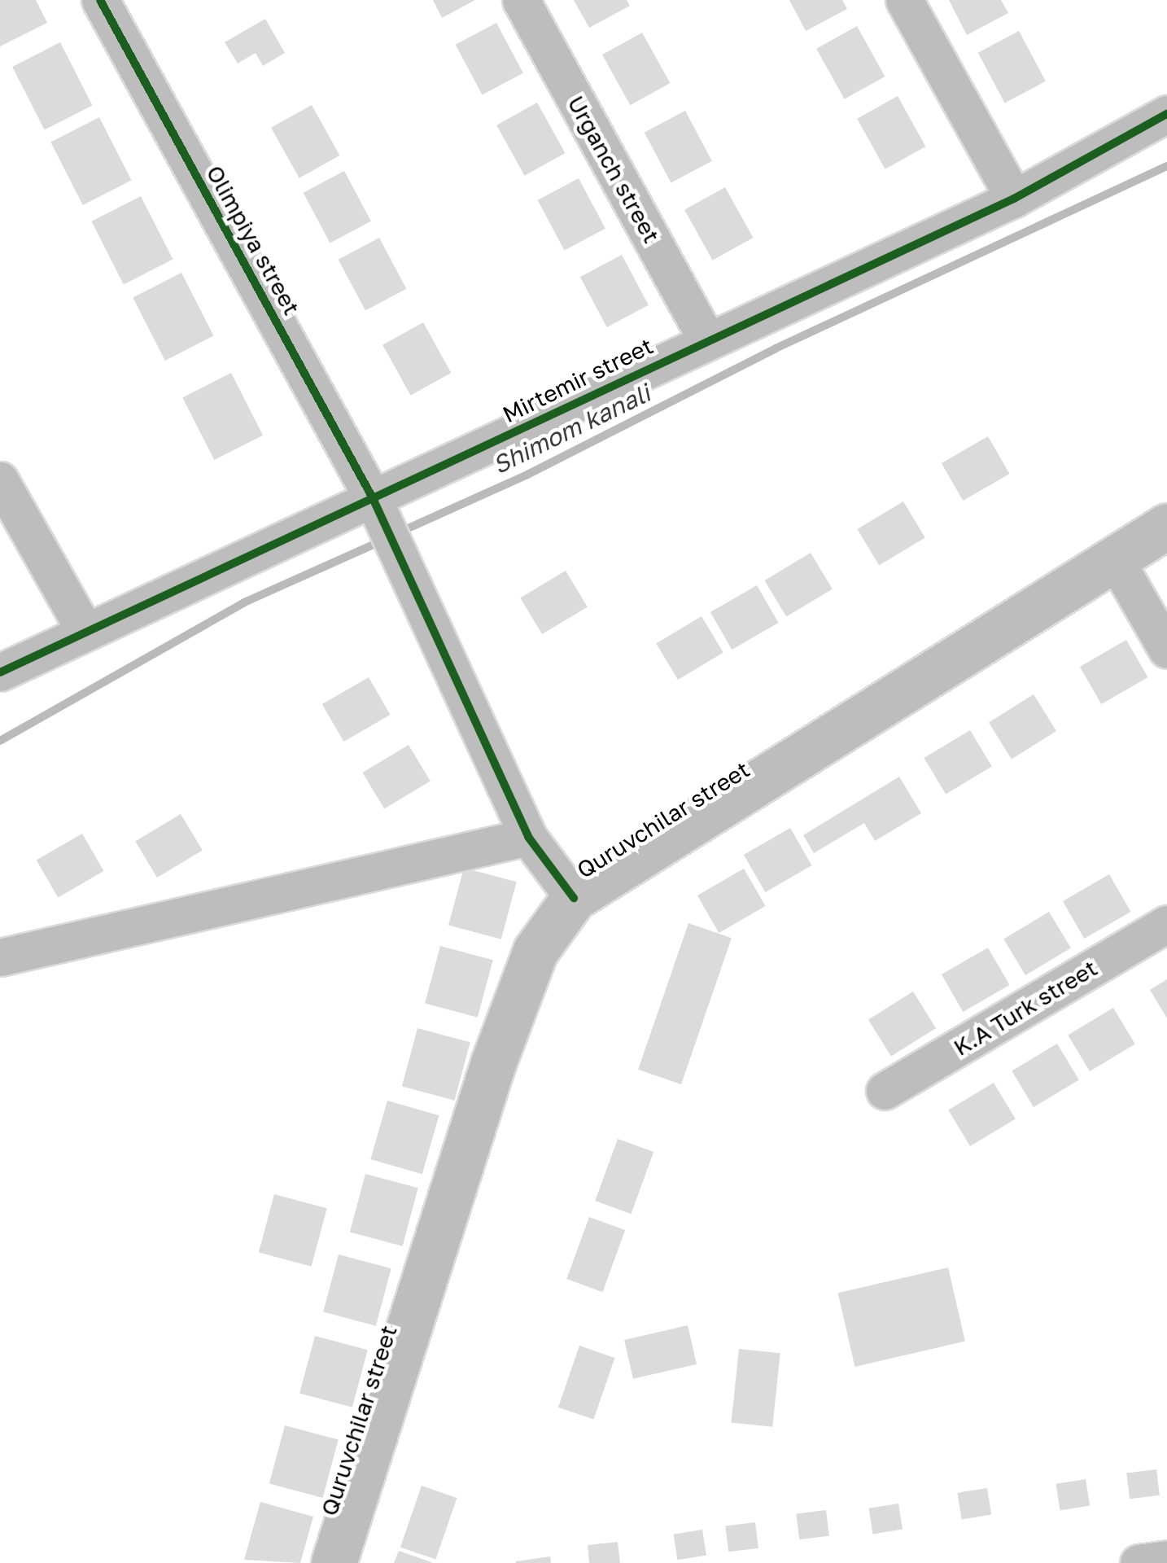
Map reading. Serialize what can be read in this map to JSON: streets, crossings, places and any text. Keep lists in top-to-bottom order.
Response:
{
  "streets": {
    "main road": ["Quruvchilar street"],
    "street": [
      "Urganch street",
      "Olimpiya street",
      "Mirtemir street",
      "K.A Turk street"
    ]
  },
  "crossings": [
    ["Urganch street", "Mirtemir street"],
    ["Olimpiya street", "Mirtemir street"],
    ["Olimpiya street", "Quruvchilar street"]
  ],
  "water": ["Shimom kanali"]
}
